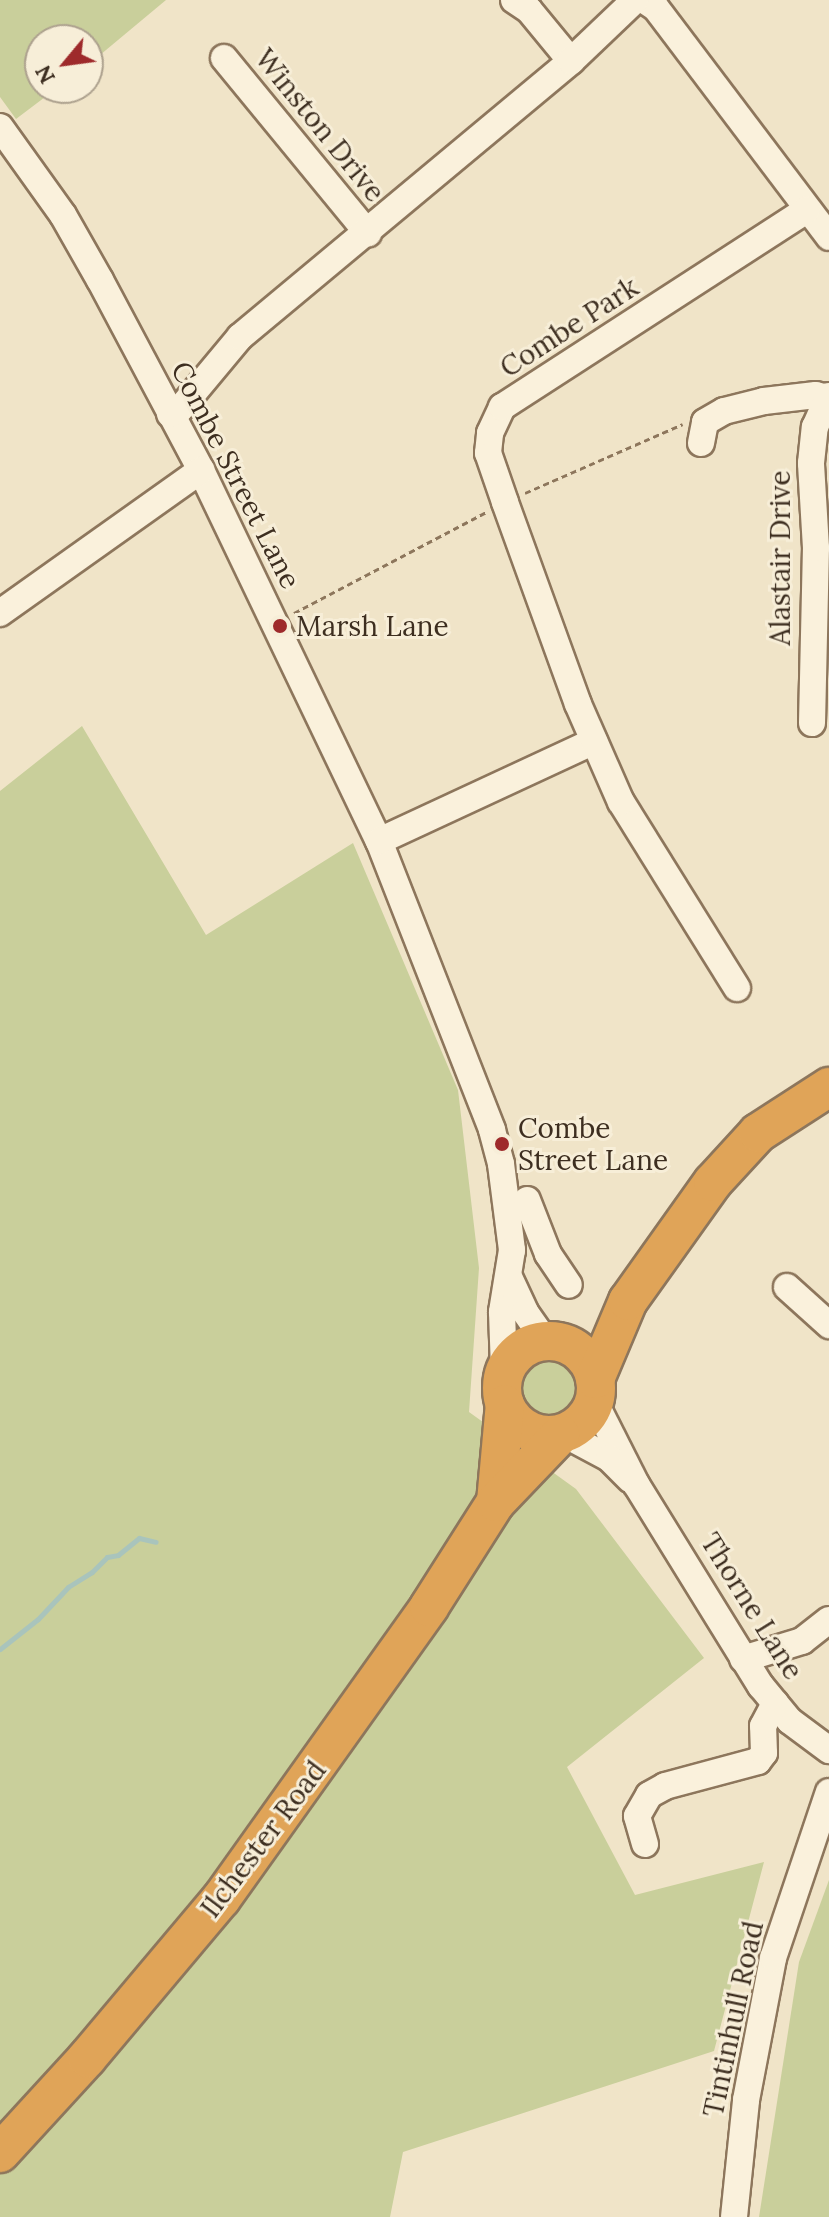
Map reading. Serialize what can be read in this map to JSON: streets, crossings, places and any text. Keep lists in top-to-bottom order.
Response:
{
  "streets": {
    "highway": ["Ilchester Road"],
    "street": [
      "Winston Drive",
      "Combe Park",
      "Combe Street Lane",
      "Alastair Drive",
      "Thorne Lane",
      "Tintinhull Road"
    ]
  },
  "crossings": [
    ["Combe Street Lane", "Thorne Lane"],
    ["Combe Street Lane", "Ilchester Road"],
    ["Thorne Lane", "Ilchester Road"]
  ],
  "places": ["Marsh Lane", "Combe Street Lane"],
  "north": "bottom left"
}
